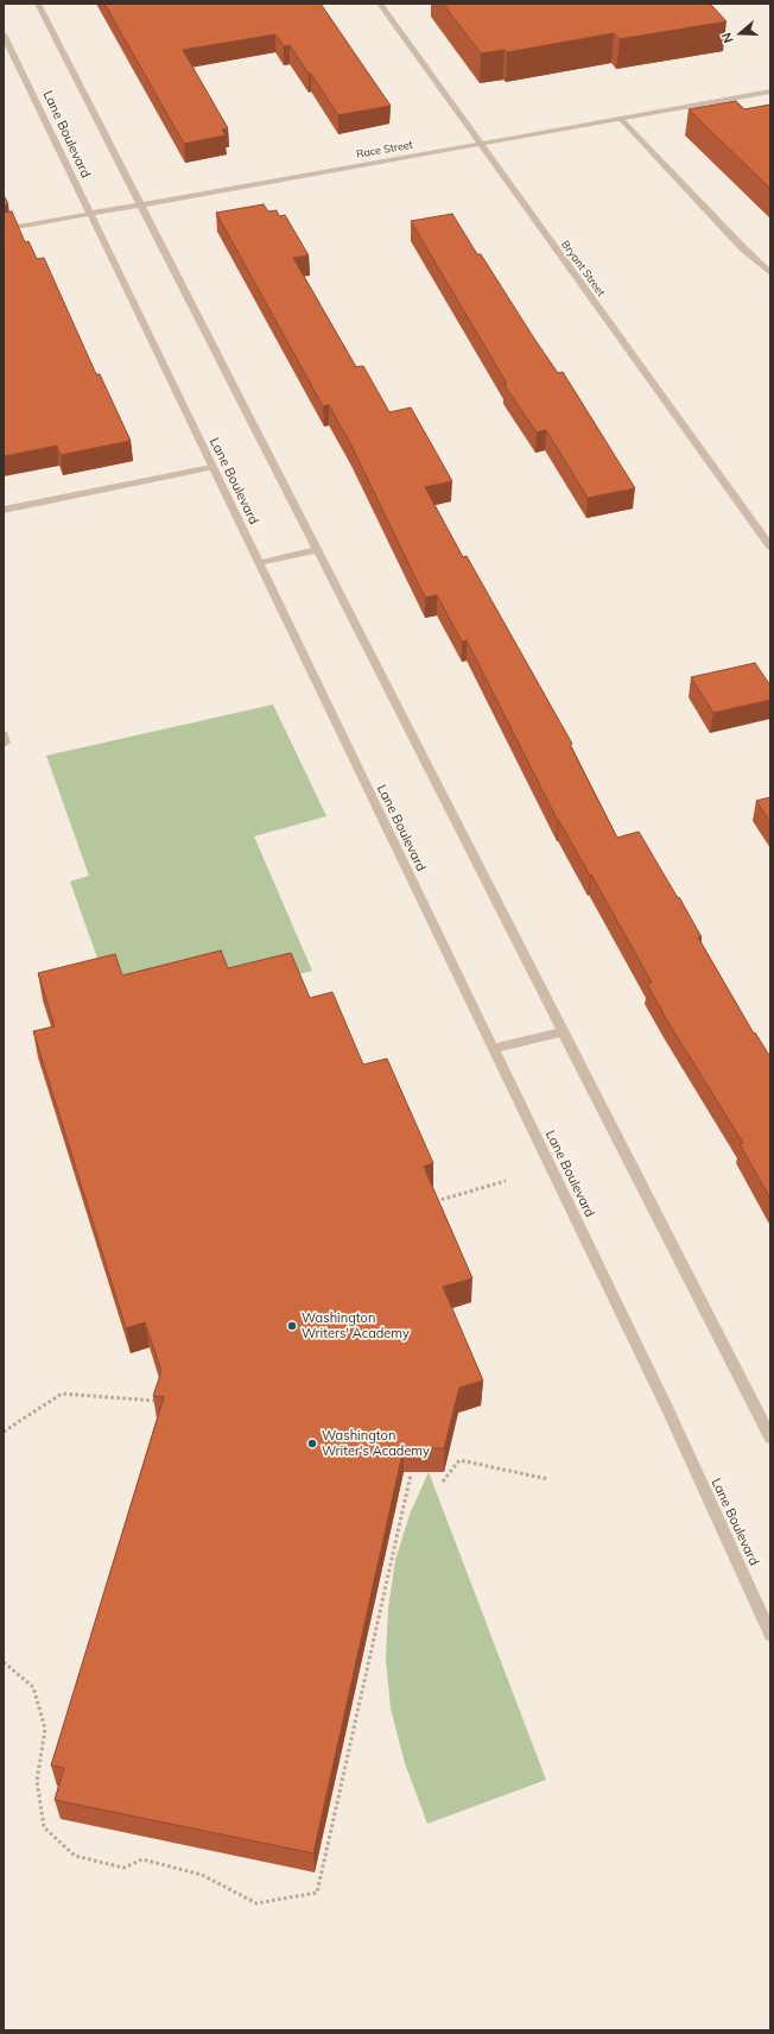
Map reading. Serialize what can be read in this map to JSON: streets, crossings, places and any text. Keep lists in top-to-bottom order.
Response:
{
  "streets": {
    "street": ["Lane Boulevard", "Race Street", "Bryant Street"]
  },
  "crossings": [
    ["Lane Boulevard", "Race Street"],
    ["Race Street", "Bryant Street"]
  ],
  "places": ["Washington Writers' Academy", "Washington Writer's Academy"],
  "north": "left"
}
